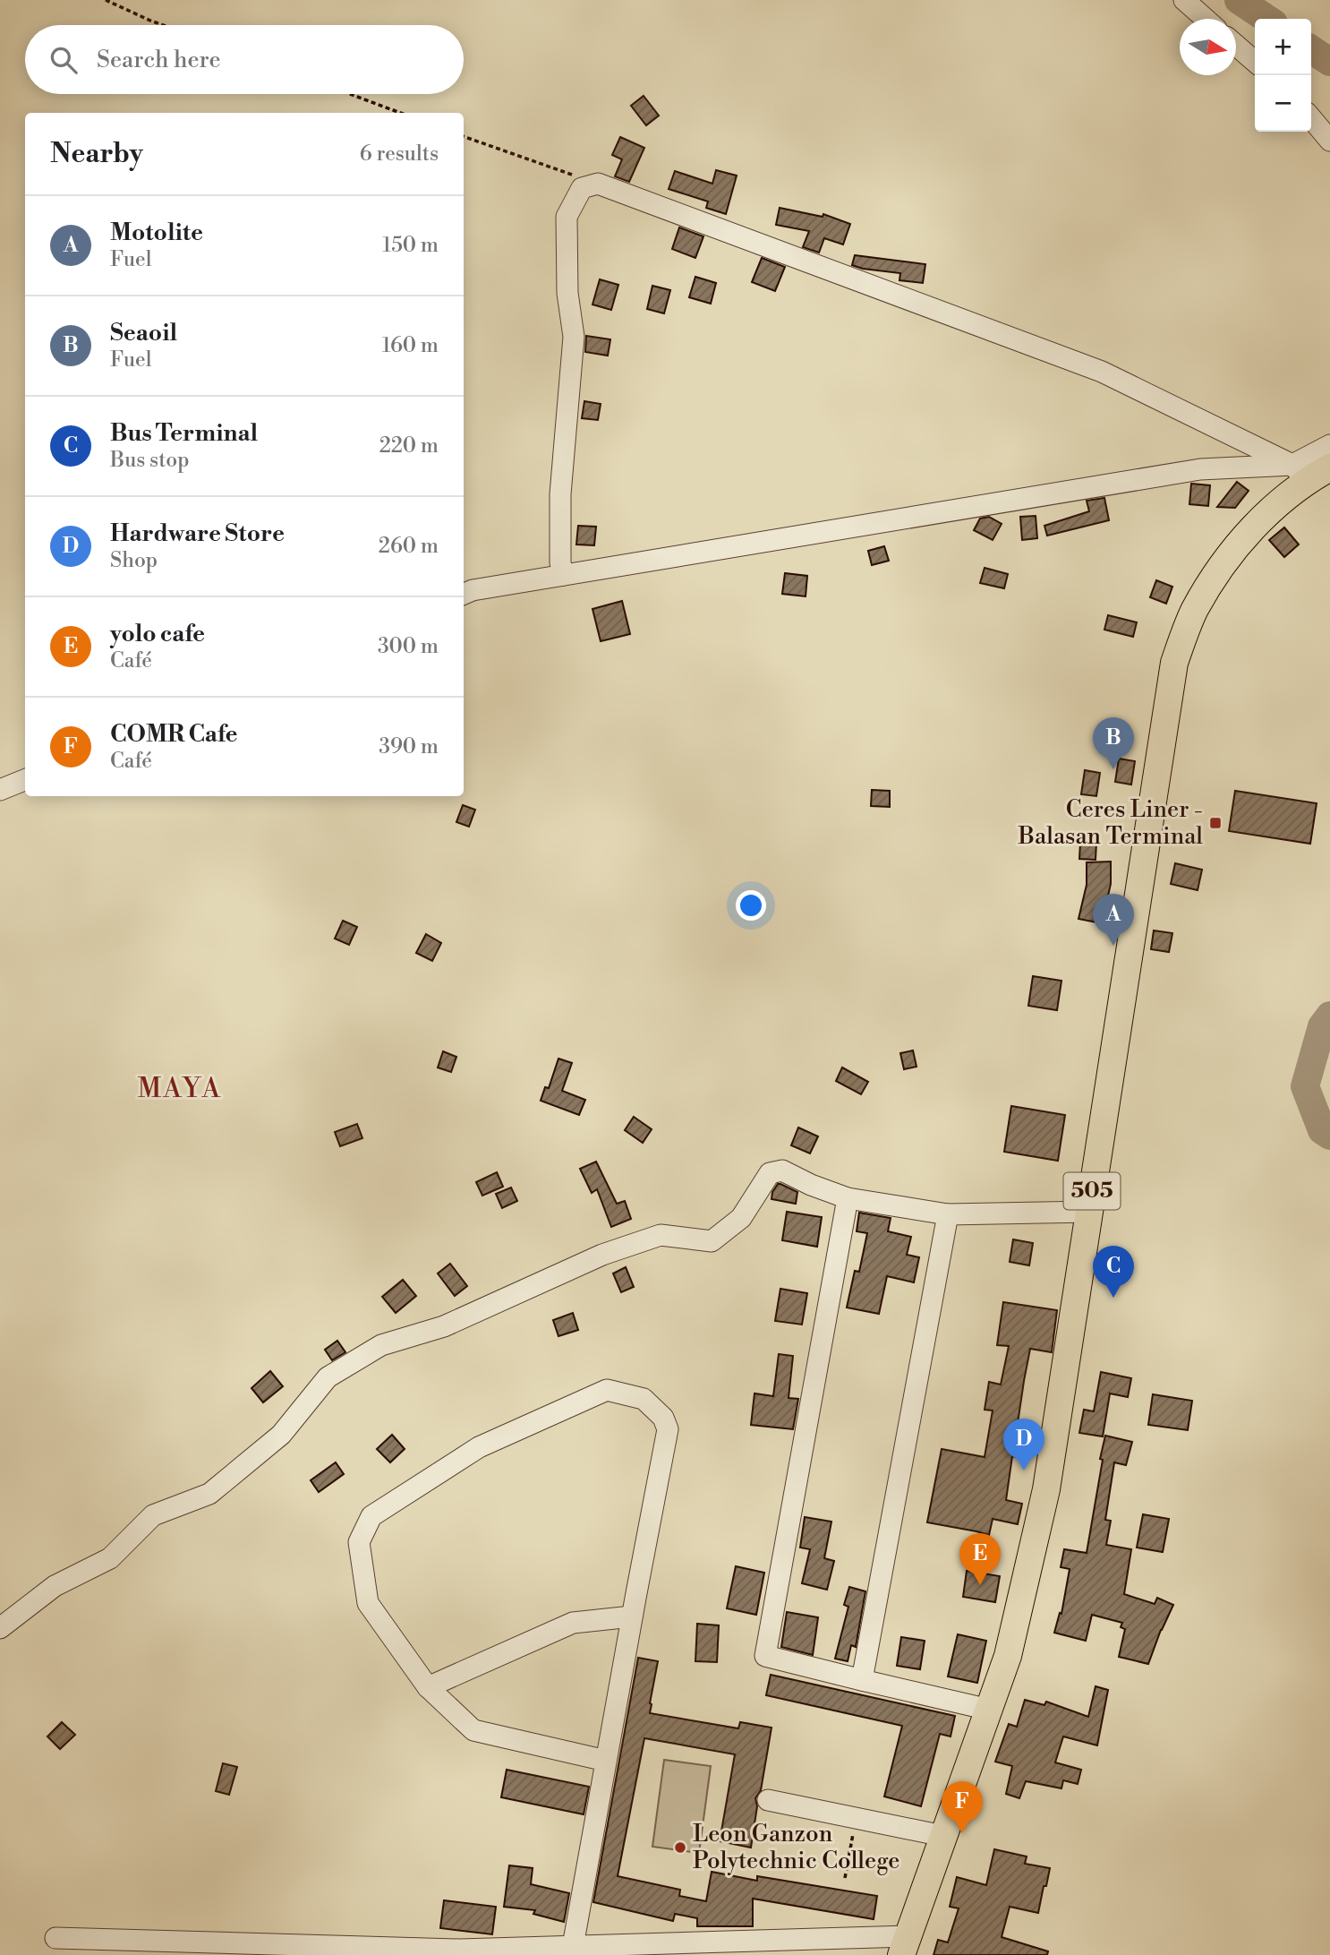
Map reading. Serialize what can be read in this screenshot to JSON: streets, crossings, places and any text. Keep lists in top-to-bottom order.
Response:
{
  "streets": {
    "main road": ["505"]
  },
  "districts": ["MAYA"],
  "places": {
    "transit": ["Ceres Liner - Balasan Terminal"],
    "other": ["Leon Ganzon Polytechnic College"]
  },
  "north": "right",
  "page": {
    "map_buttons": ["+", "−"],
    "search": "Search here",
    "heading": ["Nearby", "6 results"],
    "list": [
      {
        "mark": "A",
        "name": "Motolite",
        "note": "Fuel",
        "value": "150 m"
      },
      {
        "mark": "B",
        "name": "Seaoil",
        "note": "Fuel",
        "value": "160 m"
      },
      {
        "mark": "C",
        "name": "Bus Terminal",
        "note": "Bus stop",
        "value": "220 m"
      },
      {
        "mark": "D",
        "name": "Hardware Store",
        "note": "Shop",
        "value": "260 m"
      },
      {
        "mark": "E",
        "name": "yolo cafe",
        "note": "Café",
        "value": "300 m"
      },
      {
        "mark": "F",
        "name": "COMR Cafe",
        "note": "Café",
        "value": "390 m"
      }
    ],
    "pins": [
      "B",
      "A",
      "C",
      "D",
      "E",
      "F"
    ]
  }
}
